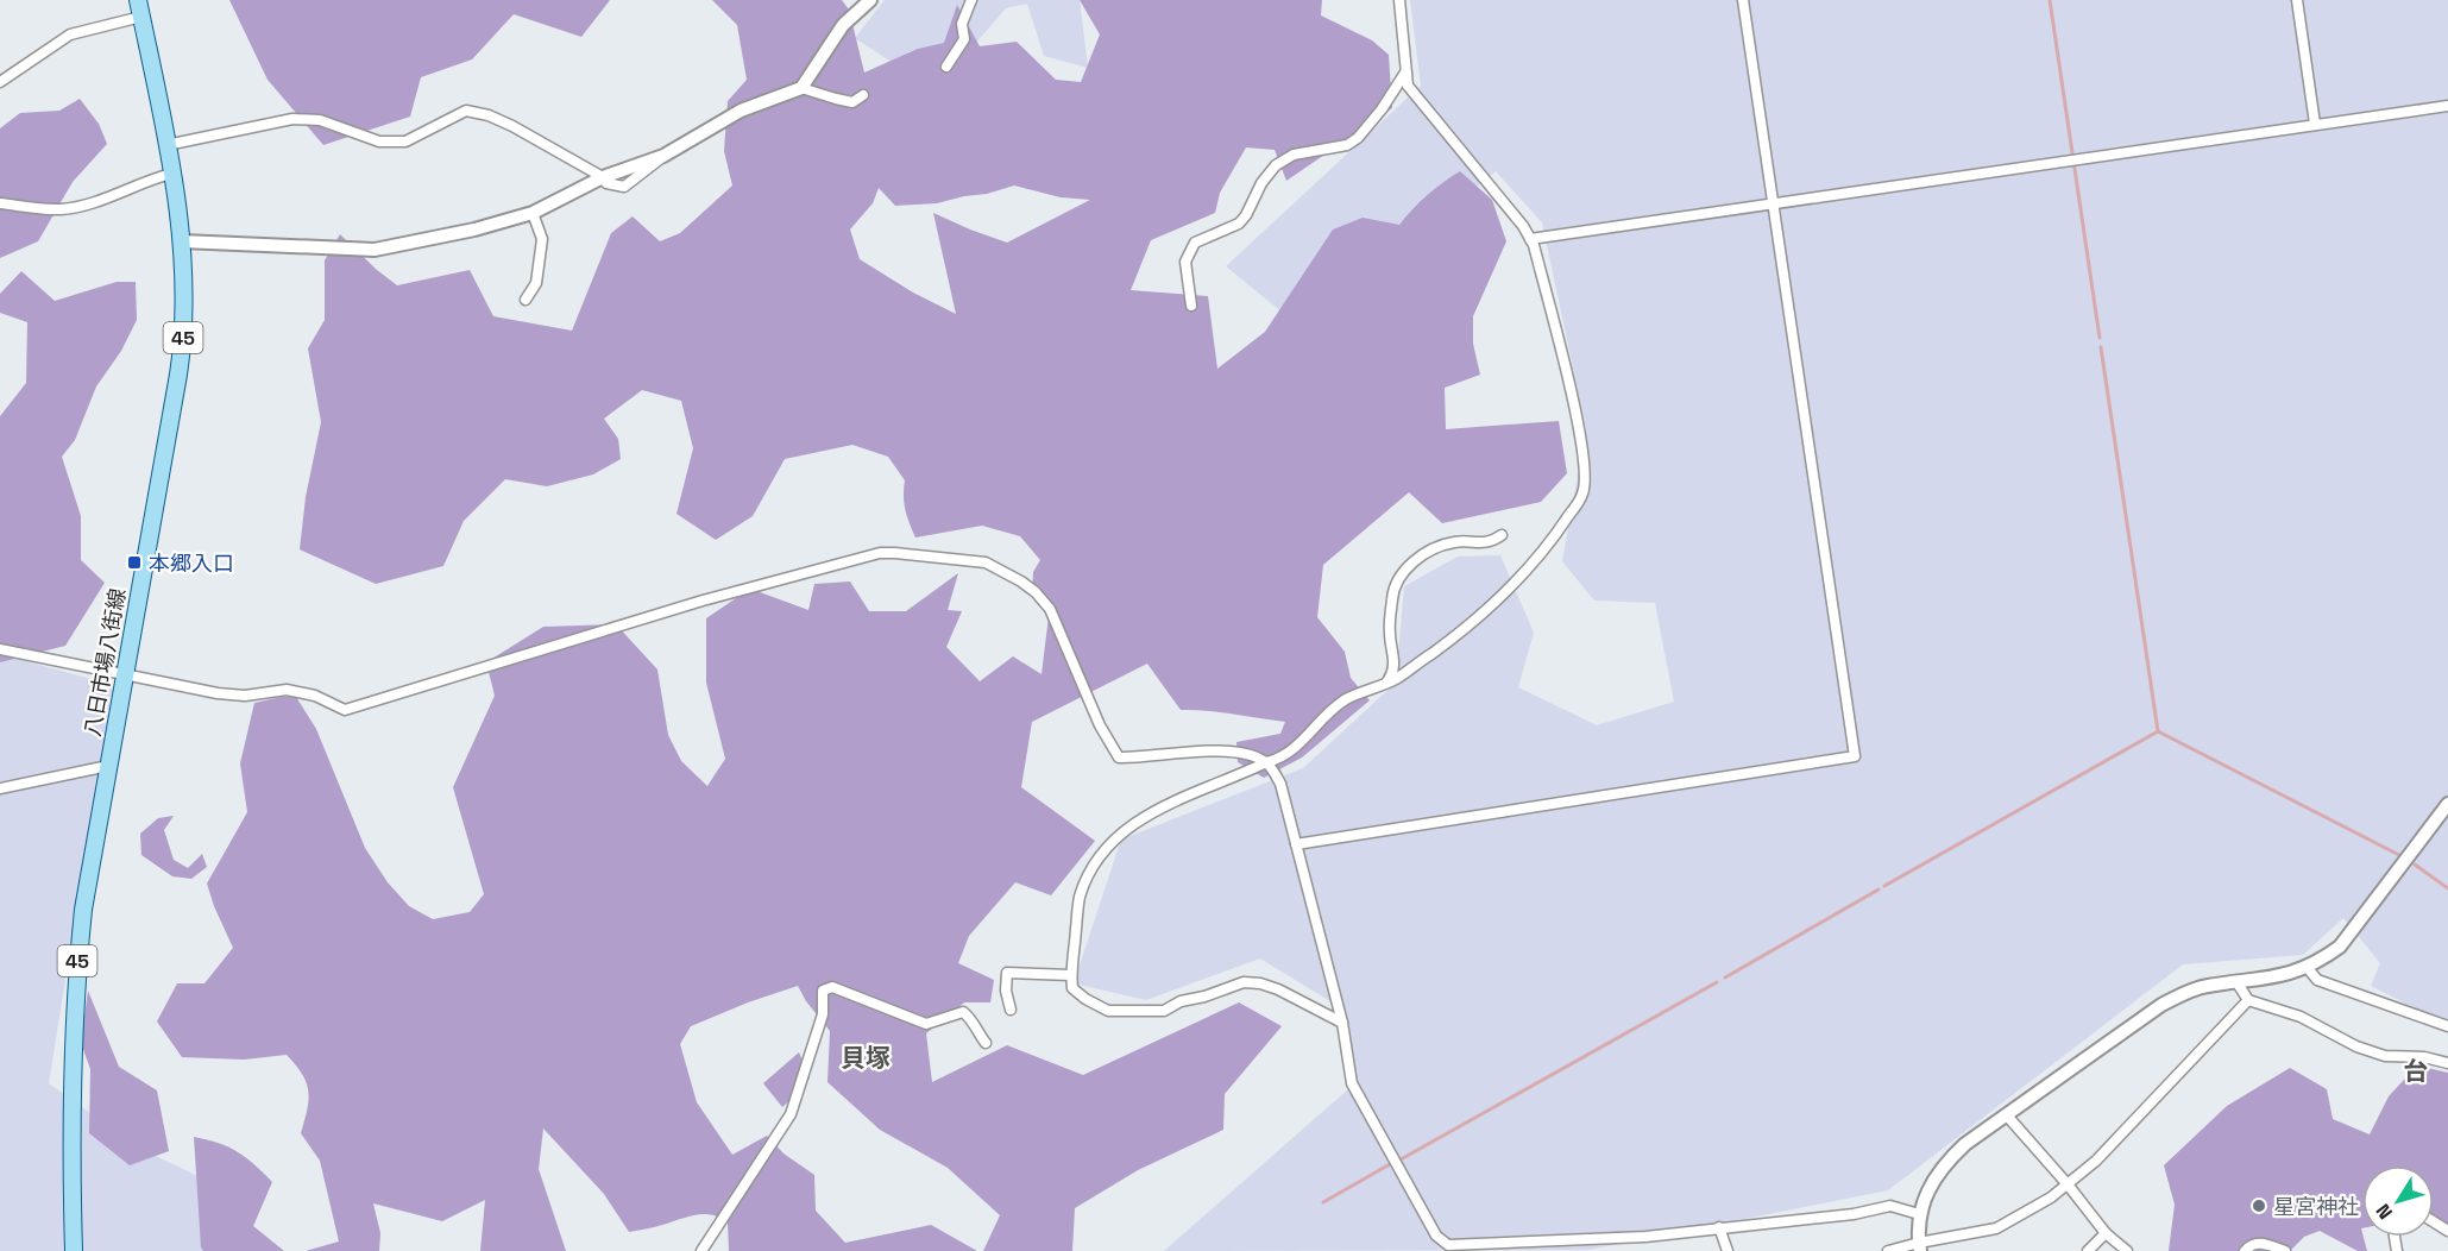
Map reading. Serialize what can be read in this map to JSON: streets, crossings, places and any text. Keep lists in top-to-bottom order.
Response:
{
  "streets": {
    "main road": ["45", "八日市場八街線"]
  },
  "districts": ["貝塚", "台"],
  "places": {
    "transit": ["本郷入口"],
    "other": ["星宮神社"]
  },
  "north": "bottom left"
}
